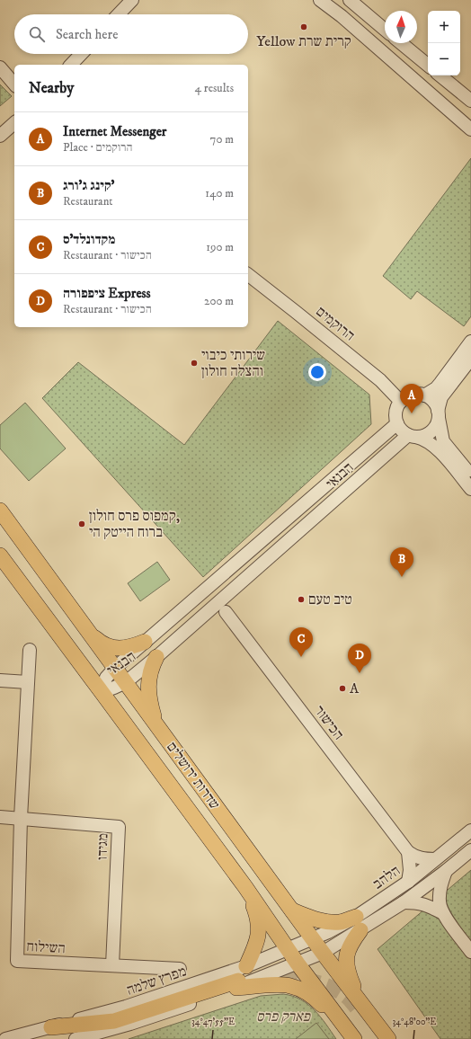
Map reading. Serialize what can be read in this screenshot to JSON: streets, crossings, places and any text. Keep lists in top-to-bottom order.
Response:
{
  "streets": {
    "main road": ["שדרות ירושלים"],
    "street": [
      "הרוקמים",
      "הבנאי",
      "הכישור",
      "מגידו",
      "הלהב",
      "השילוח",
      "מפרץ שלמה"
    ]
  },
  "crossings": [
    ["הרוקמים", "הבנאי"],
    ["הבנאי", "שדרות ירושלים"],
    ["שדרות ירושלים", "הלהב"],
    ["שדרות ירושלים", "מפרץ שלמה"],
    ["מגידו", "השילוח"],
    ["הלהב", "מפרץ שלמה"]
  ],
  "parks": ["פארק פרס"],
  "places": [
    "Yellow קרית שרת",
    "שירותי כיבוי והצלה חולון",
    "קמפוס פרס חולון, ברוח הייטק הי",
    "טיב טעם",
    "A"
  ],
  "north": "top",
  "page": {
    "map_buttons": ["+", "−"],
    "search": "Search here",
    "heading": ["Nearby", "4 results"],
    "list": [
      {
        "mark": "A",
        "name": "Internet Messenger",
        "note": "Place · הרוקמים",
        "value": "70 m"
      },
      {
        "mark": "B",
        "name": "קינג ג'ורג'",
        "note": "Restaurant",
        "value": "140 m"
      },
      {
        "mark": "C",
        "name": "מקדונלד'ס",
        "note": "Restaurant · הכישור",
        "value": "190 m"
      },
      {
        "mark": "D",
        "name": "ציפפורה Express",
        "note": "Restaurant · הכישור",
        "value": "200 m"
      }
    ],
    "pins": [
      "A",
      "B",
      "C",
      "D"
    ]
  },
  "coordinates": ["34°47'55\"E", "34°48'00\"E"]
}
